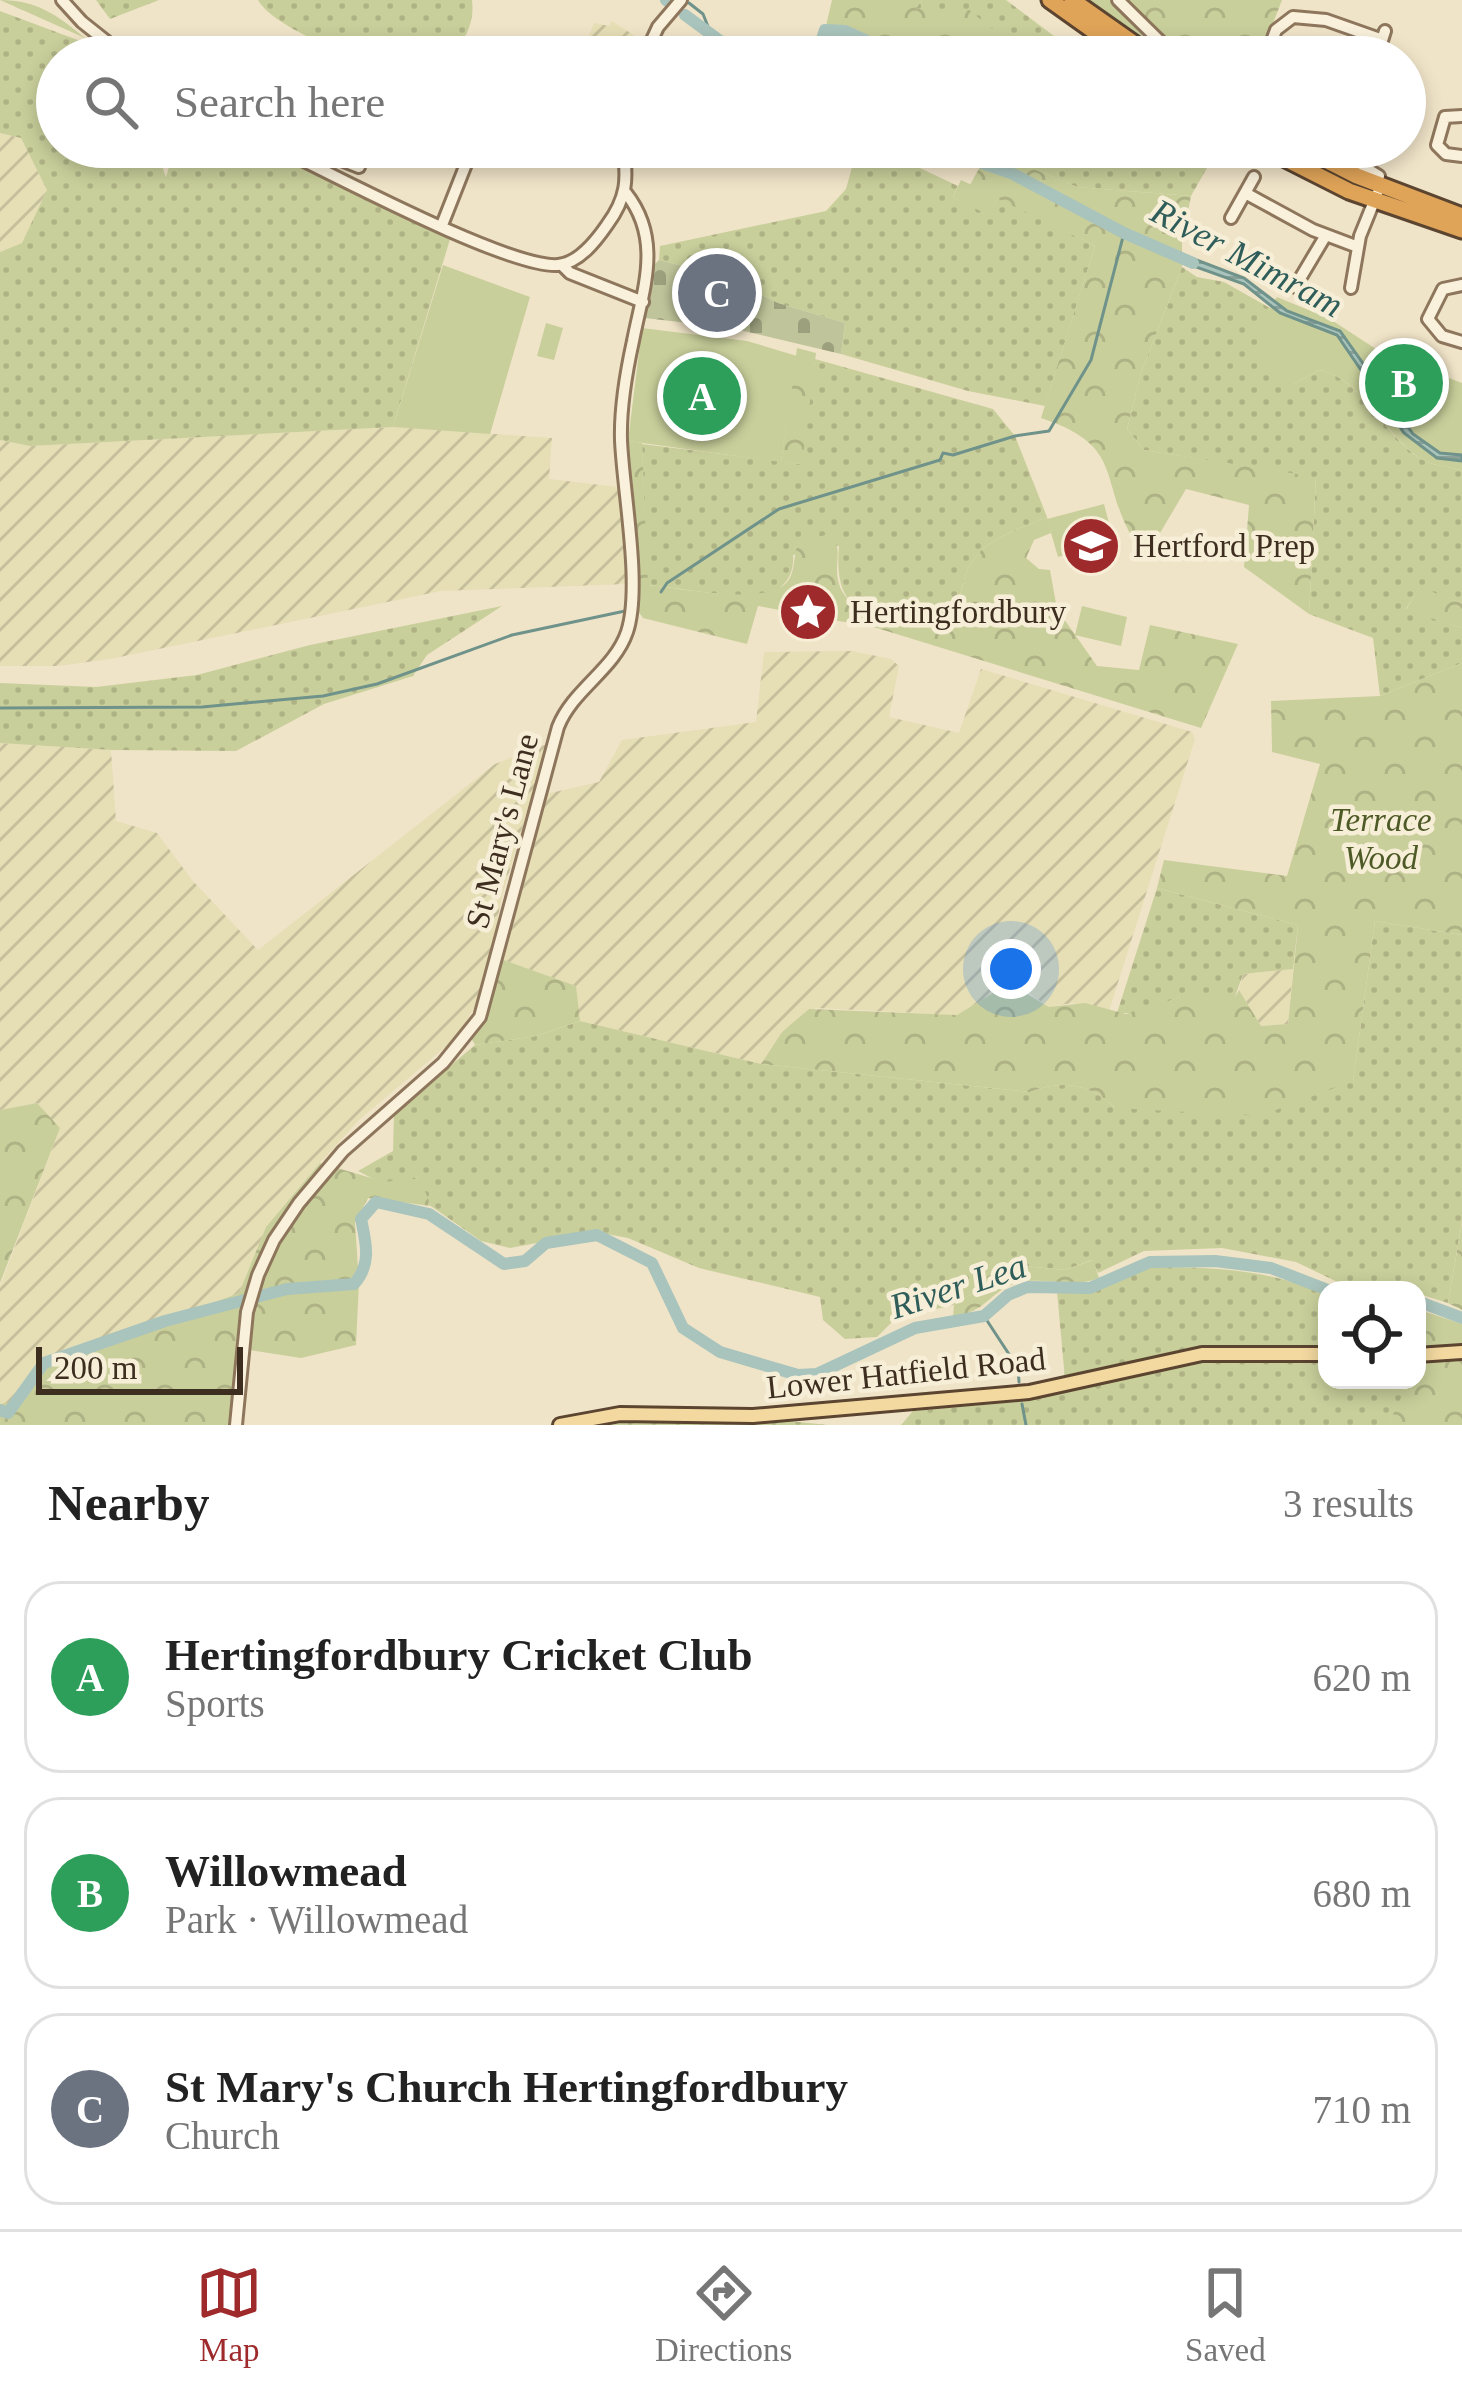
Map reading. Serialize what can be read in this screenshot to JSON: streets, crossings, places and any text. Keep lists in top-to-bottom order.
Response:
{
  "streets": {
    "main road": ["Lower Hatfield Road"],
    "street": ["St Mary's Lane"]
  },
  "water": ["River Mimram", "River Lea"],
  "parks": ["Terrace Wood"],
  "places": {
    "school or university": ["Hertford Prep"],
    "place": ["Hertingfordbury"]
  },
  "scale_bar": "200 m",
  "page": {
    "search": "Search here",
    "pins": ["C", "B", "A"],
    "scale": "200 m",
    "heading": ["Nearby", "3 results"],
    "list": [
      {
        "mark": "A",
        "name": "Hertingfordbury Cricket Club",
        "note": "Sports",
        "value": "620 m"
      },
      {
        "mark": "B",
        "name": "Willowmead",
        "note": "Park · Willowmead",
        "value": "680 m"
      },
      {
        "mark": "C",
        "name": "St Mary's Church Hertingfordbury",
        "note": "Church",
        "value": "710 m"
      }
    ],
    "nav": ["Map", "Directions", "Saved"]
  }
}
